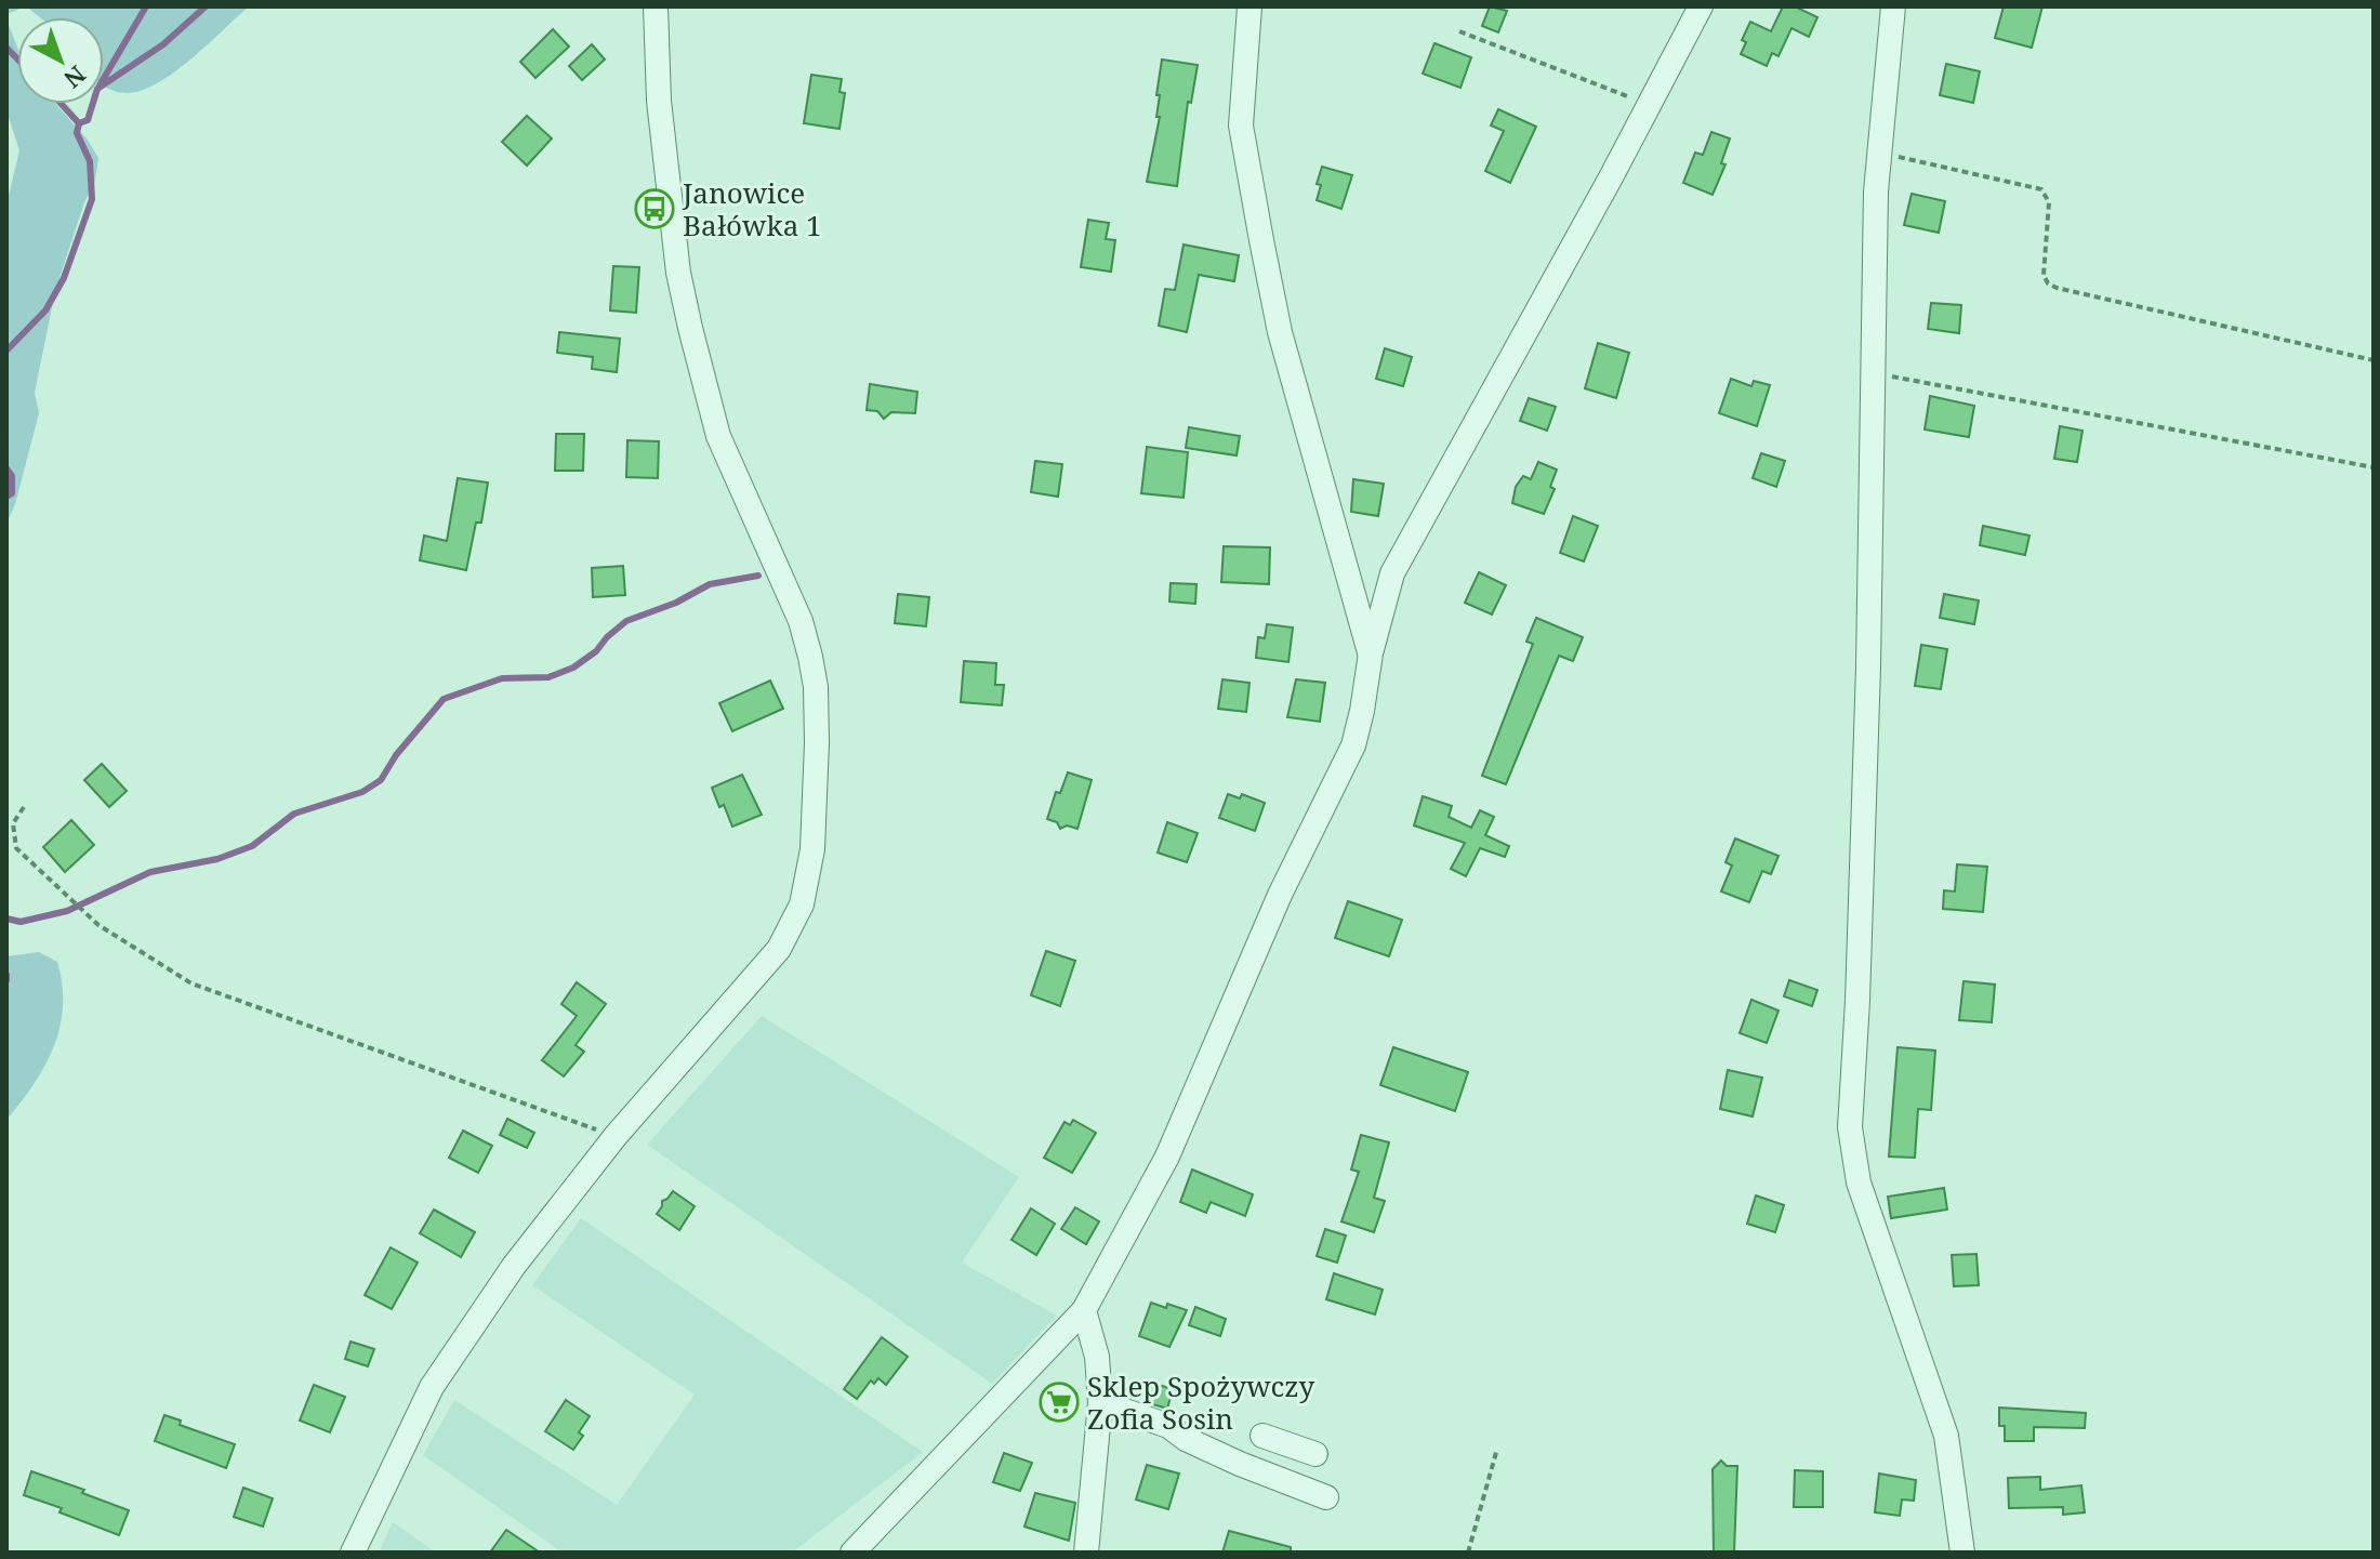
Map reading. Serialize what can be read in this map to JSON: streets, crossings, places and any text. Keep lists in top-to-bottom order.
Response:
{
  "places": {
    "bus stop": ["Janowice Bałówka 1"],
    "supermarket": ["Sklep Spożywczy Zofia Sosin"]
  },
  "north": "bottom right"
}
